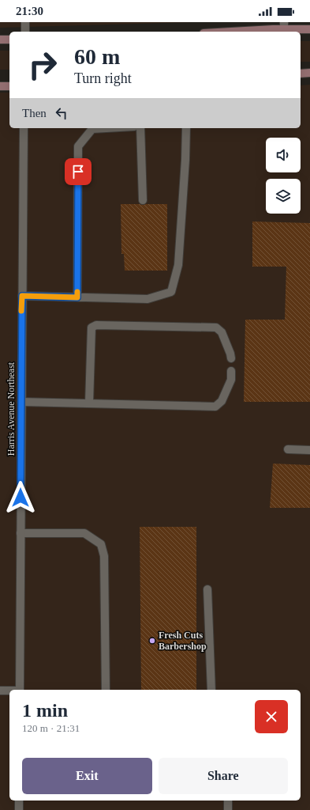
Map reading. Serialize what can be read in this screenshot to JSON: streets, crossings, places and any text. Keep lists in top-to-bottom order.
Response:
{
  "streets": {
    "street": ["Harris Avenue Northeast"]
  },
  "places": ["Fresh Cuts Barbershop"],
  "page": {
    "status": "21:30",
    "turn": ["60 m", "Turn right"],
    "then": "Then",
    "heading": ["1 min", "120 m · 21:31"],
    "buttons": ["Exit", "Share"]
  }
}
